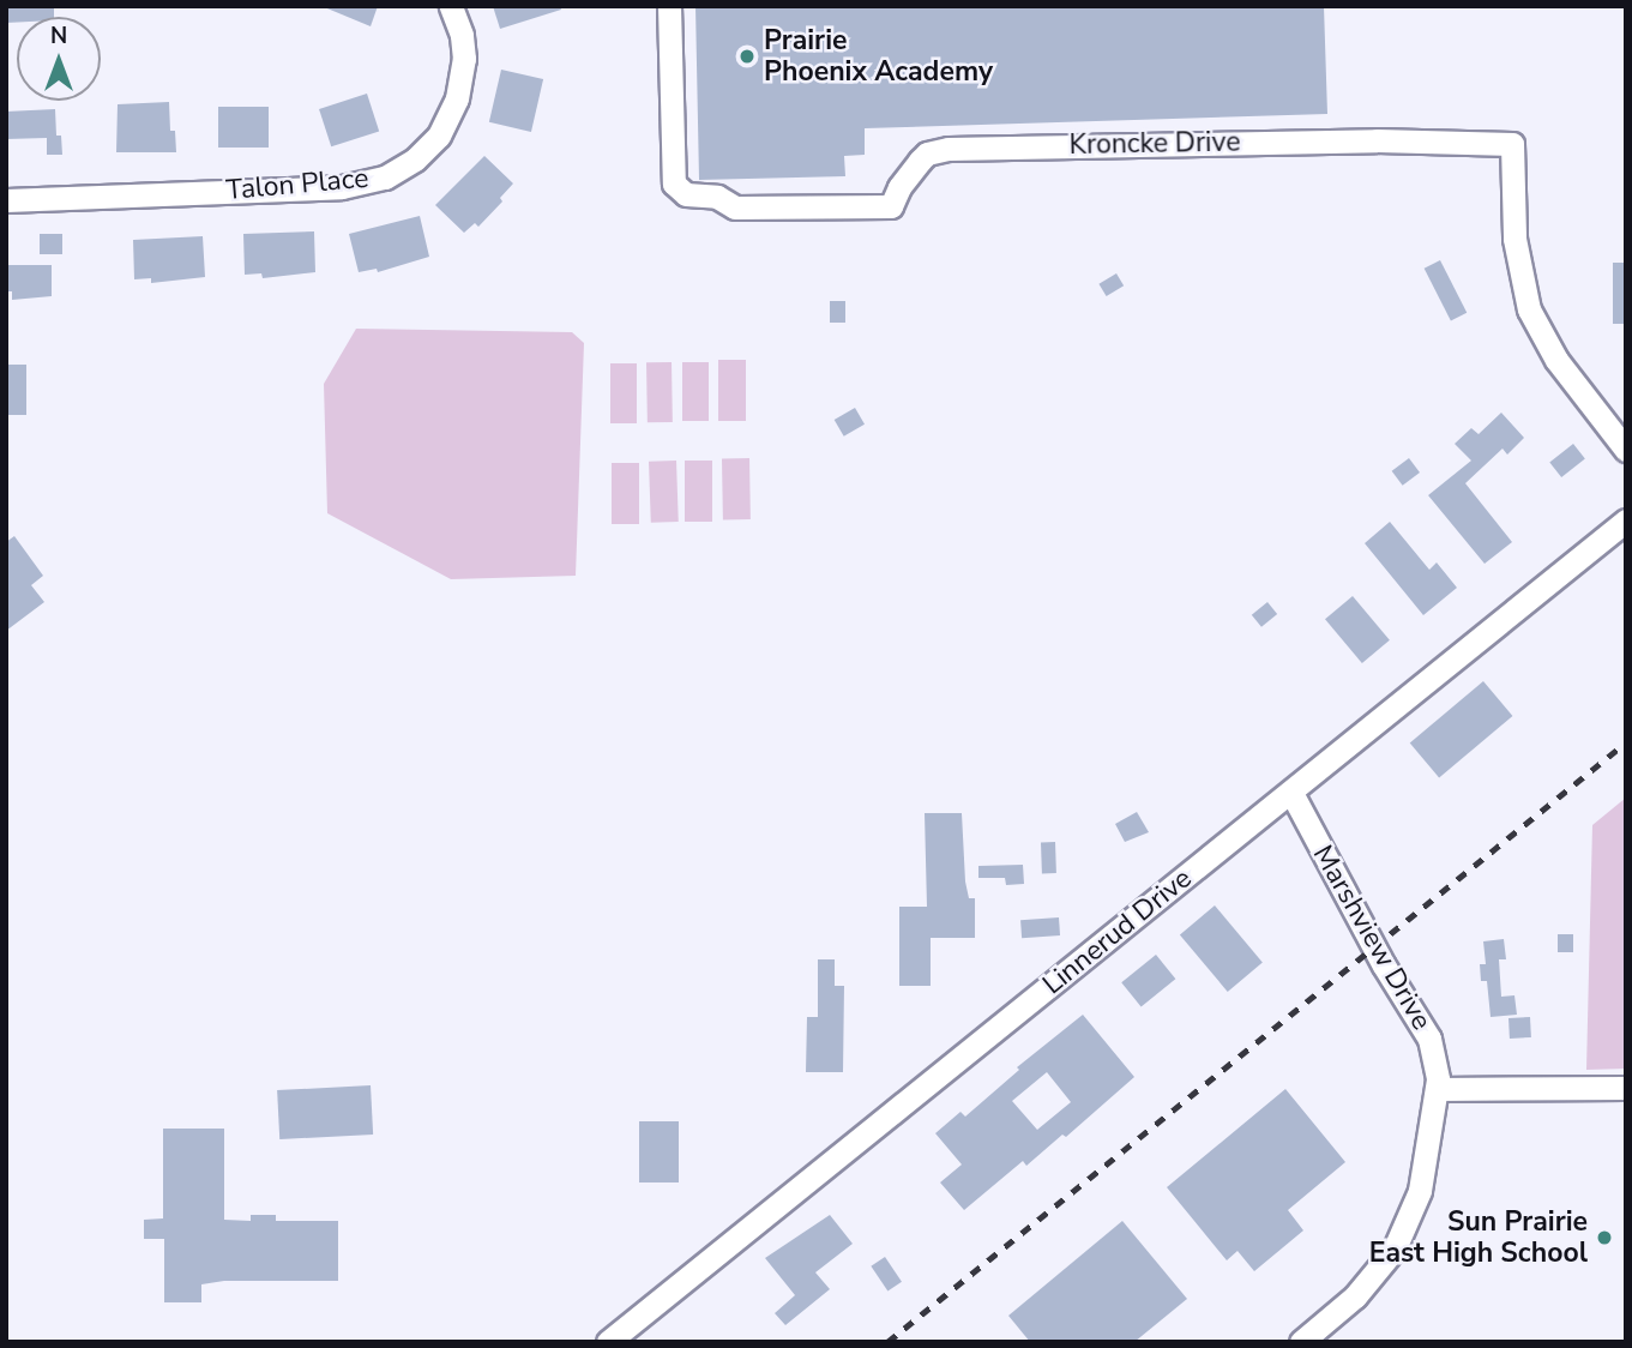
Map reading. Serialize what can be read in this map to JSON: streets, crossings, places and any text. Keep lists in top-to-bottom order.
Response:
{
  "streets": {
    "street": [
      "Kroncke Drive",
      "Talon Place",
      "Linnerud Drive",
      "Marshview Drive"
    ]
  },
  "crossings": [
    ["Linnerud Drive", "Marshview Drive"]
  ],
  "places": ["Prairie Phoenix Academy", "Sun Prairie East High School"],
  "north": "top"
}
